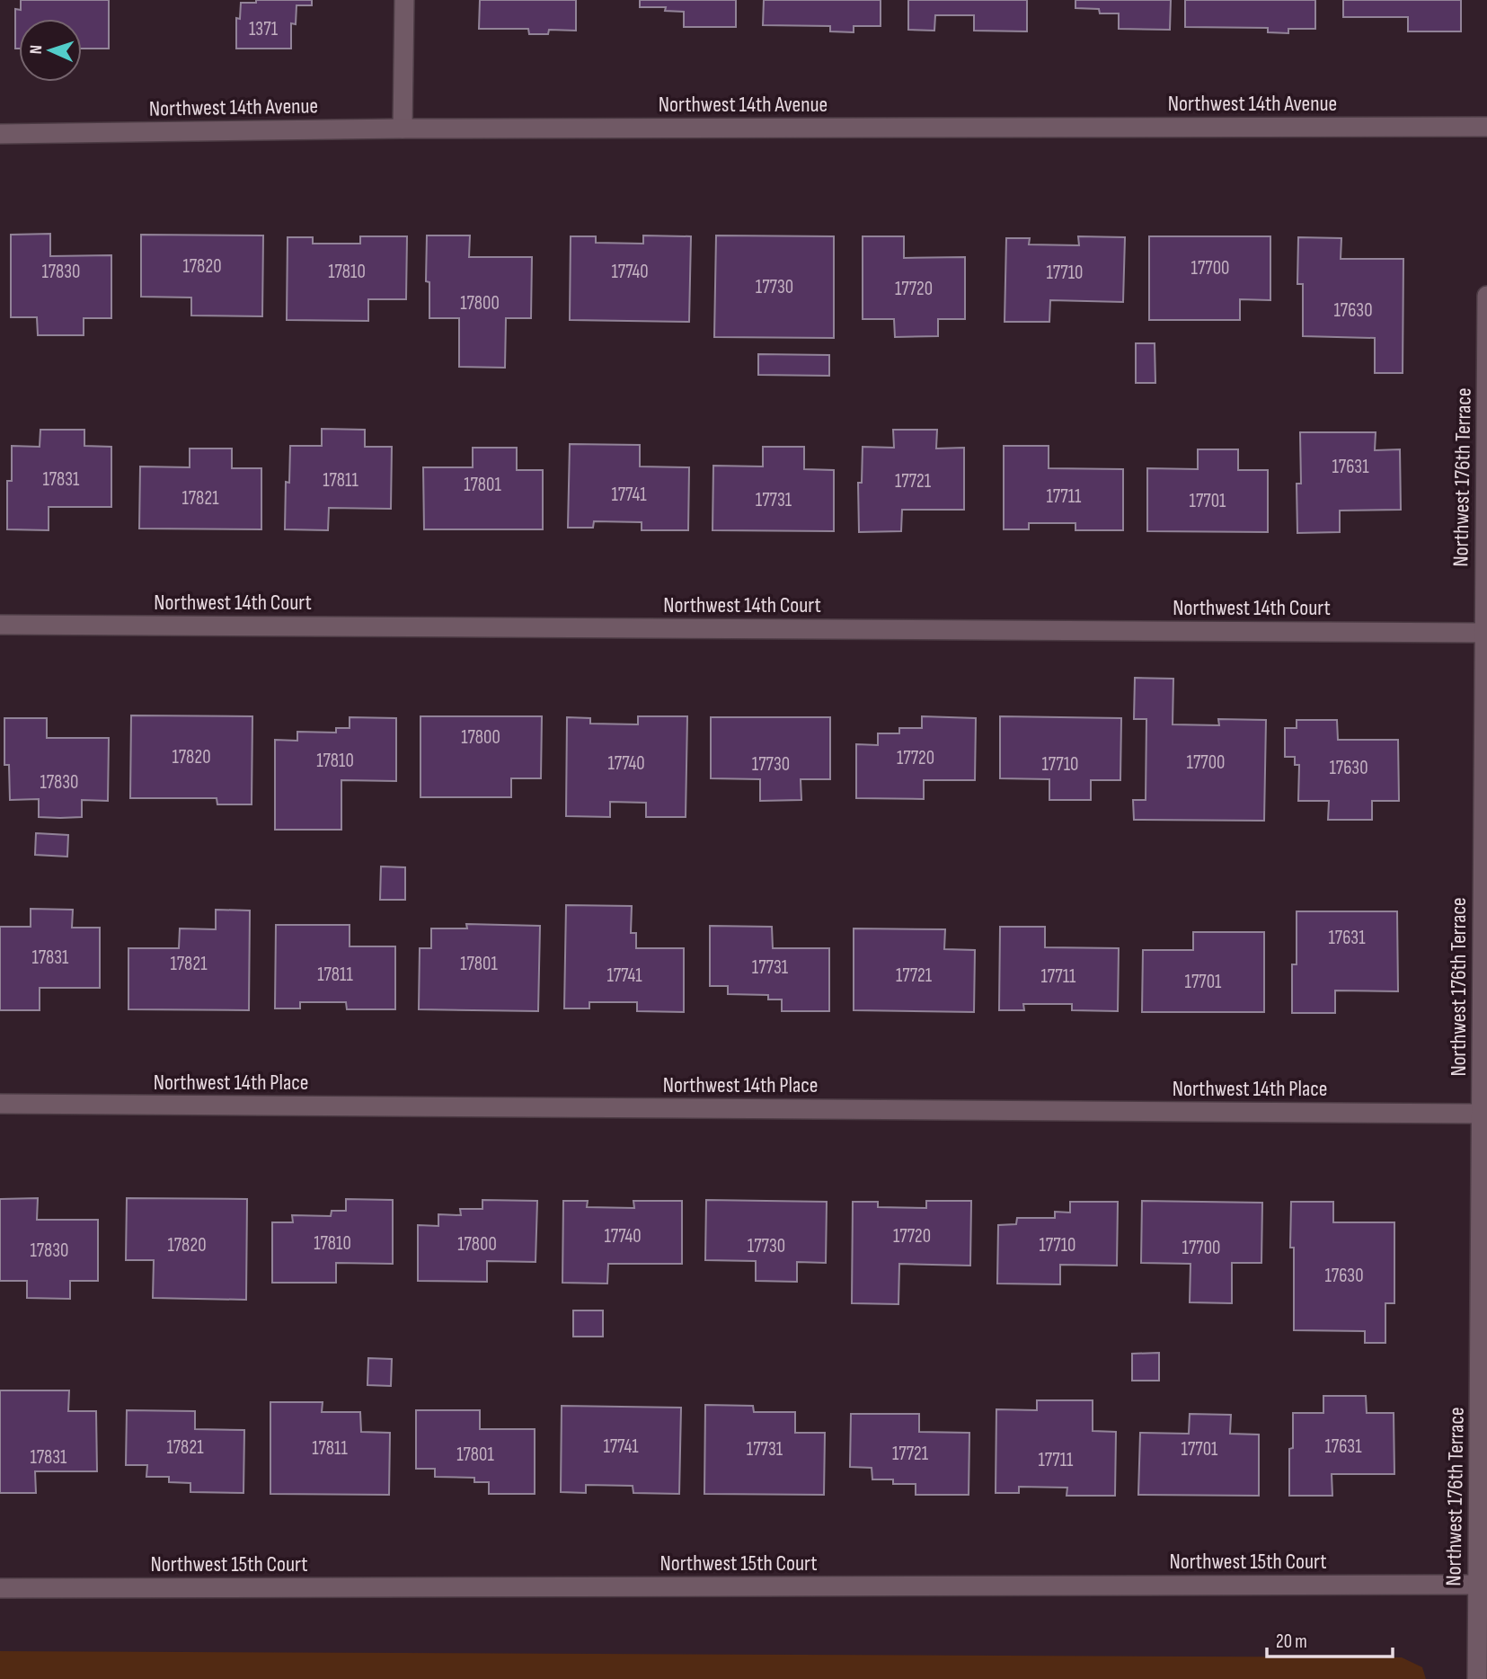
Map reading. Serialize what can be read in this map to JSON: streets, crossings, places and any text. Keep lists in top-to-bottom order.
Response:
{
  "streets": {
    "street": [
      "Northwest 14th Avenue",
      "Northwest 176th Terrace",
      "Northwest 14th Court",
      "Northwest 14th Place",
      "Northwest 15th Court"
    ]
  },
  "crossings": [
    ["Northwest 176th Terrace", "Northwest 14th Court"],
    ["Northwest 176th Terrace", "Northwest 14th Place"],
    ["Northwest 176th Terrace", "Northwest 15th Court"]
  ],
  "house_numbers": [
    "1371",
    "17820",
    "17700",
    "17830",
    "17810",
    "17740",
    "17710",
    "17730",
    "17720",
    "17800",
    "17630",
    "17631",
    "17831",
    "17811",
    "17721",
    "17801",
    "17741",
    "17711",
    "17821",
    "17731",
    "17701",
    "17800",
    "17820",
    "17720",
    "17810",
    "17700",
    "17740",
    "17730",
    "17710",
    "17630",
    "17830",
    "17631",
    "17831",
    "17821",
    "17801",
    "17731",
    "17811",
    "17741",
    "17721",
    "17711",
    "17701",
    "17740",
    "17720",
    "17810",
    "17800",
    "17820",
    "17710",
    "17730",
    "17700",
    "17830",
    "17630",
    "17741",
    "17631",
    "17821",
    "17811",
    "17731",
    "17701",
    "17721",
    "17801",
    "17831",
    "17711"
  ],
  "scale_bar": "20 m",
  "north": "left"
}
